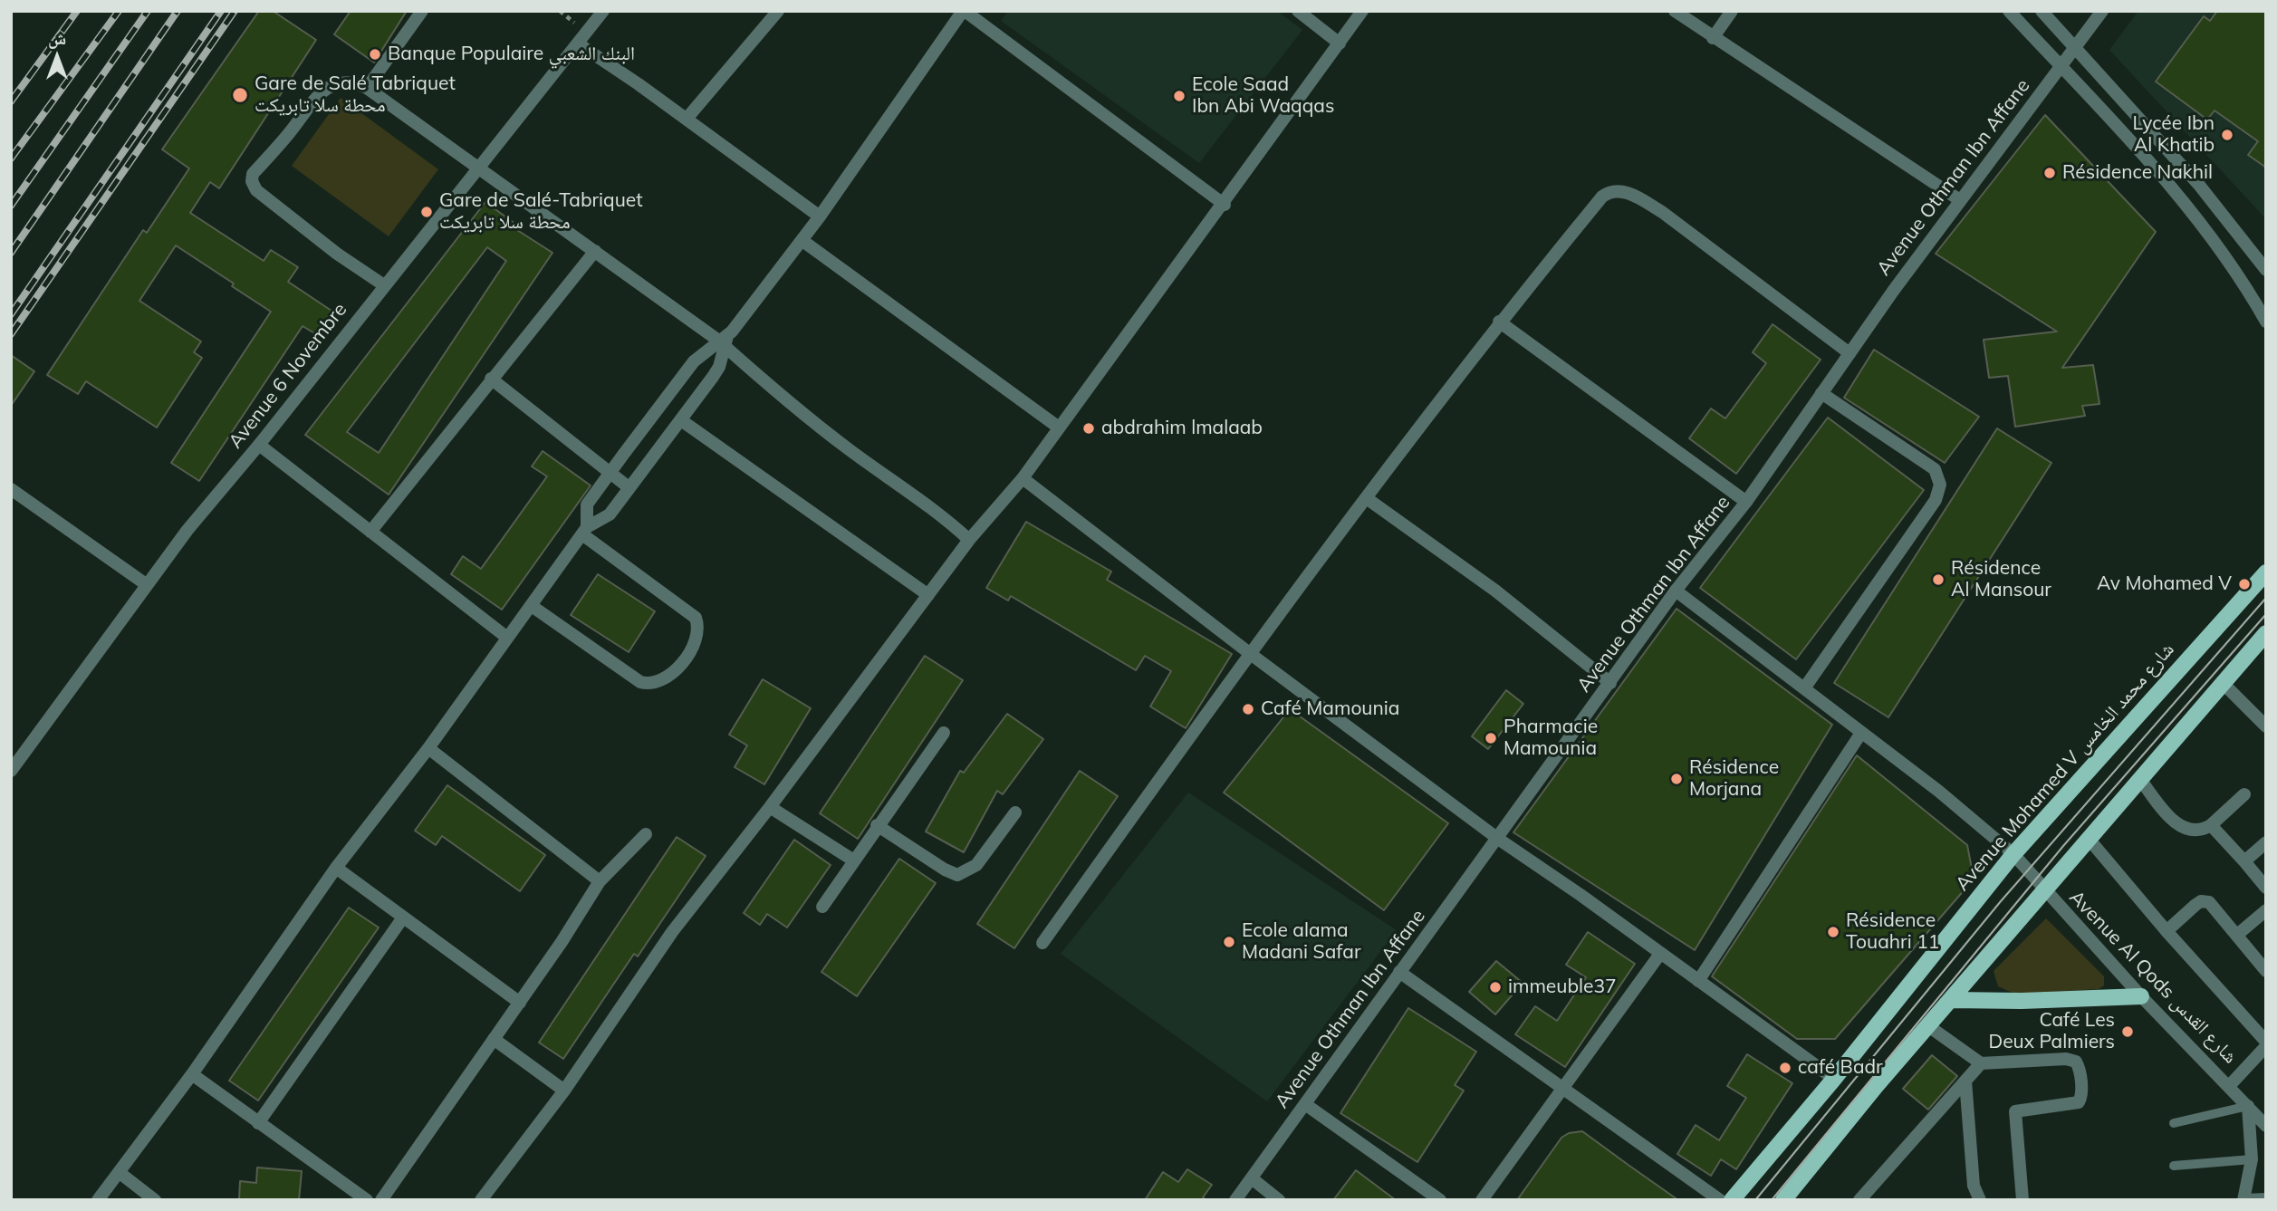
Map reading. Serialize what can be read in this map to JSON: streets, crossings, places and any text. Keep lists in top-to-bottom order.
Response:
{
  "streets": {
    "main road": ["Avenue Mohamed V شارع محمد الخامس"],
    "street": ["Avenue Othman Ibn Affane", "Avenue 6 Novembre", "Avenue Al Qods شارع القدس"]
  },
  "crossings": [
    ["Avenue Othman Ibn Affane", "Avenue Al Qods شارع القدس"],
    ["Avenue Mohamed V شارع محمد الخامس", "Avenue Al Qods شارع القدس"]
  ],
  "places": [
    "Banque Populaire البنك الشعبي",
    "Gare de Salé Tabriquet محطة سلا تابريكت",
    "Ecole Saad Ibn Abi Waqqas",
    "Lycée Ibn Al Khatib",
    "Résidence Nakhil",
    "Gare de Salé-Tabriquet محطة سلا تابريكت",
    "abdrahim lmalaab",
    "Résidence Al Mansour",
    "Av Mohamed V",
    "Café Mamounia",
    "Pharmacie Mamounia",
    "Résidence Morjana",
    "Résidence Touahri 11",
    "Ecole alama Madani Safar",
    "immeuble37",
    "Café Les Deux Palmiers",
    "café Badr"
  ],
  "north": "top"
}
